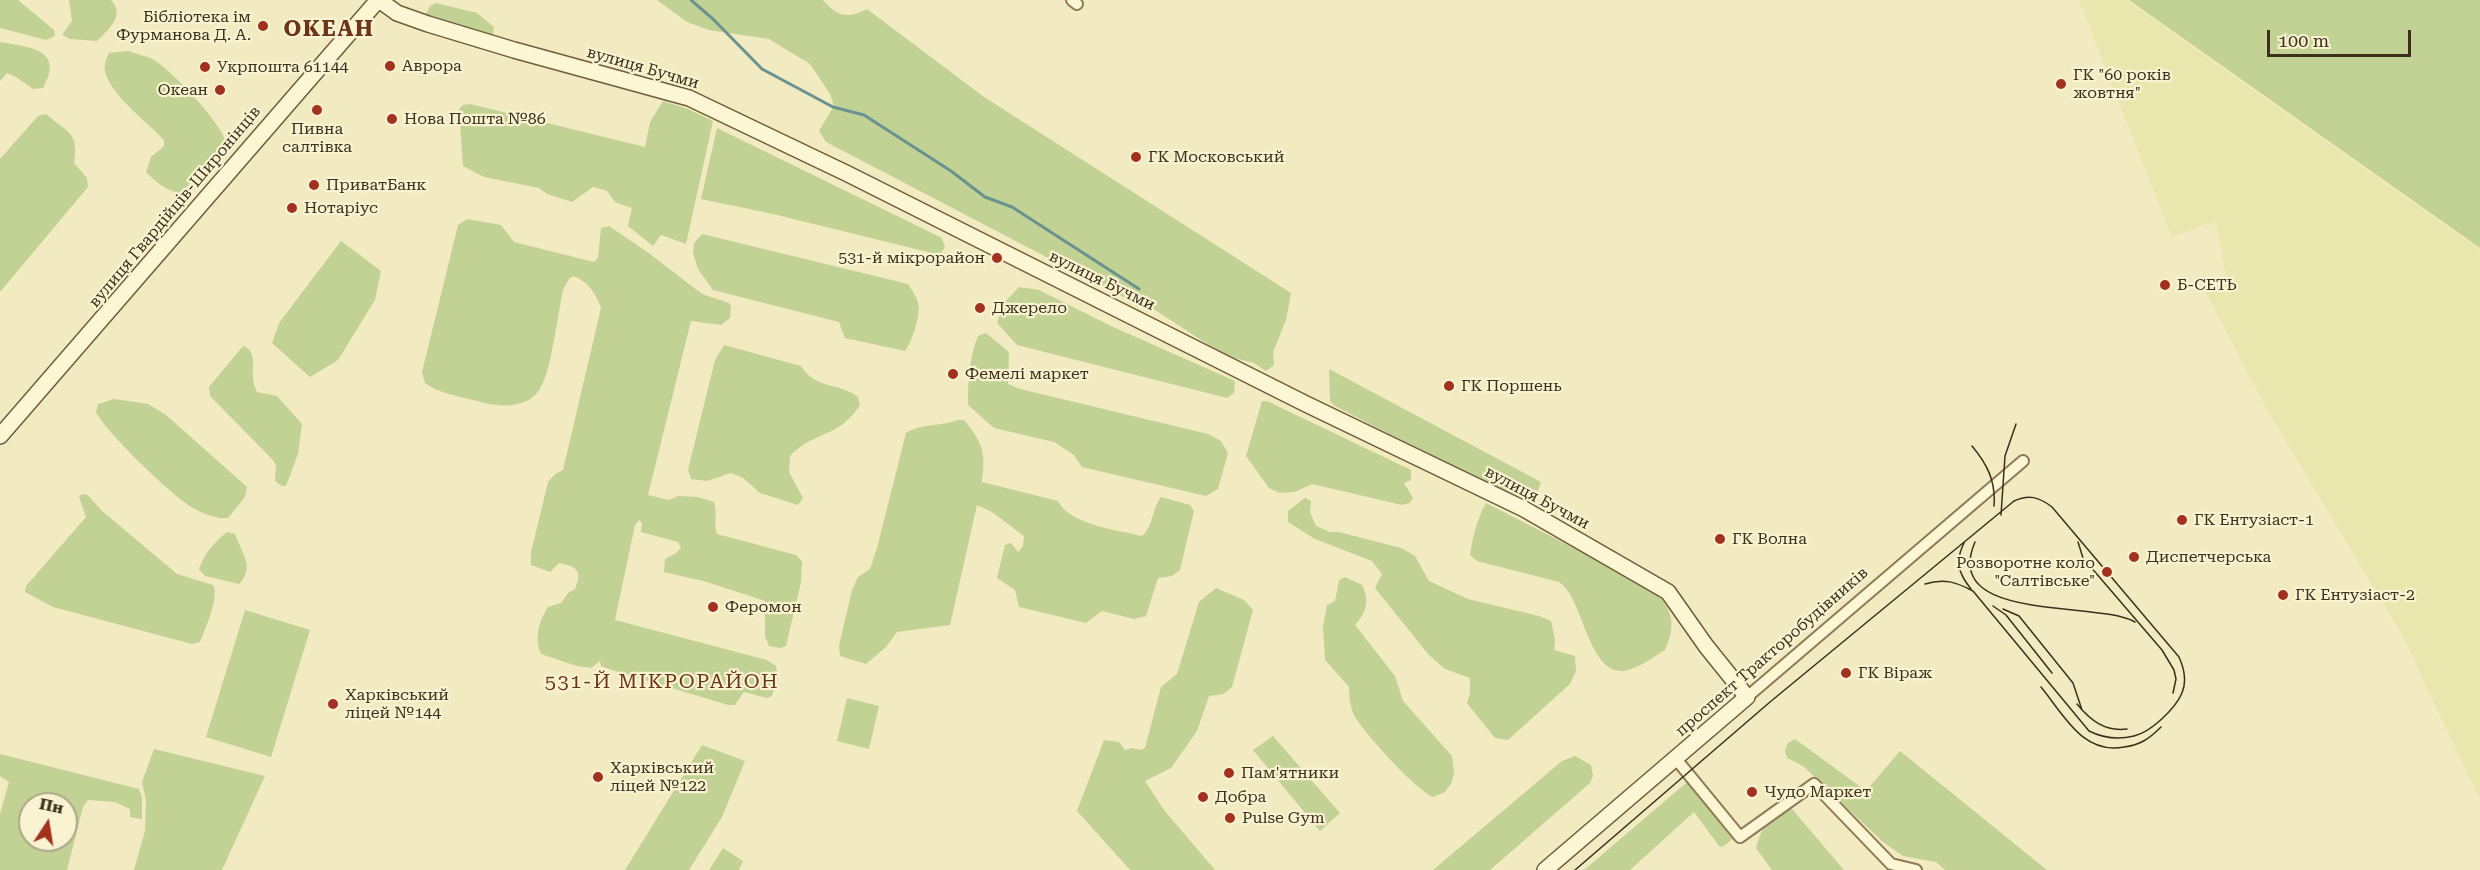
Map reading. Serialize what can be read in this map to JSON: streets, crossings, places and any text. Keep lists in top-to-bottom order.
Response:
{
  "streets": {
    "street": ["вулиця Бучми", "вулиця Гвардійців-Широнінців", "проспект Тракторобудівників"]
  },
  "crossings": [
    ["вулиця Бучми", "вулиця Гвардійців-Широнінців"],
    ["вулиця Бучми", "проспект Тракторобудівників"]
  ],
  "districts": ["ОКЕАН", "531-Й МІКРОРАЙОН"],
  "places": [
    "Бібліотека iм Фурманова Д. А.",
    "Аврора",
    "Укрпошта 61144",
    "ГК \"60 років жовтня\"",
    "Океан",
    "Пивна салтівка",
    "Нова Пошта №86",
    "ГК Московський",
    "ПриватБанк",
    "Нотаріус",
    "531-й мікрорайон",
    "Б-СЕТЬ",
    "Джерело",
    "Фемелі маркет",
    "ГК Поршень",
    "ГК Ентузіаст-1",
    "ГК Волна",
    "Диспетчерська",
    "Розворотне коло \"Салтівське\"",
    "ГК Ентузіаст-2",
    "Феромон",
    "ГК Віраж",
    "Харківський ліцей №144",
    "Пам'ятники",
    "Харківський ліцей №122",
    "Чудо Маркет",
    "Добра",
    "Pulse Gym"
  ],
  "scale_bar": "100 m",
  "north": "top"
}
